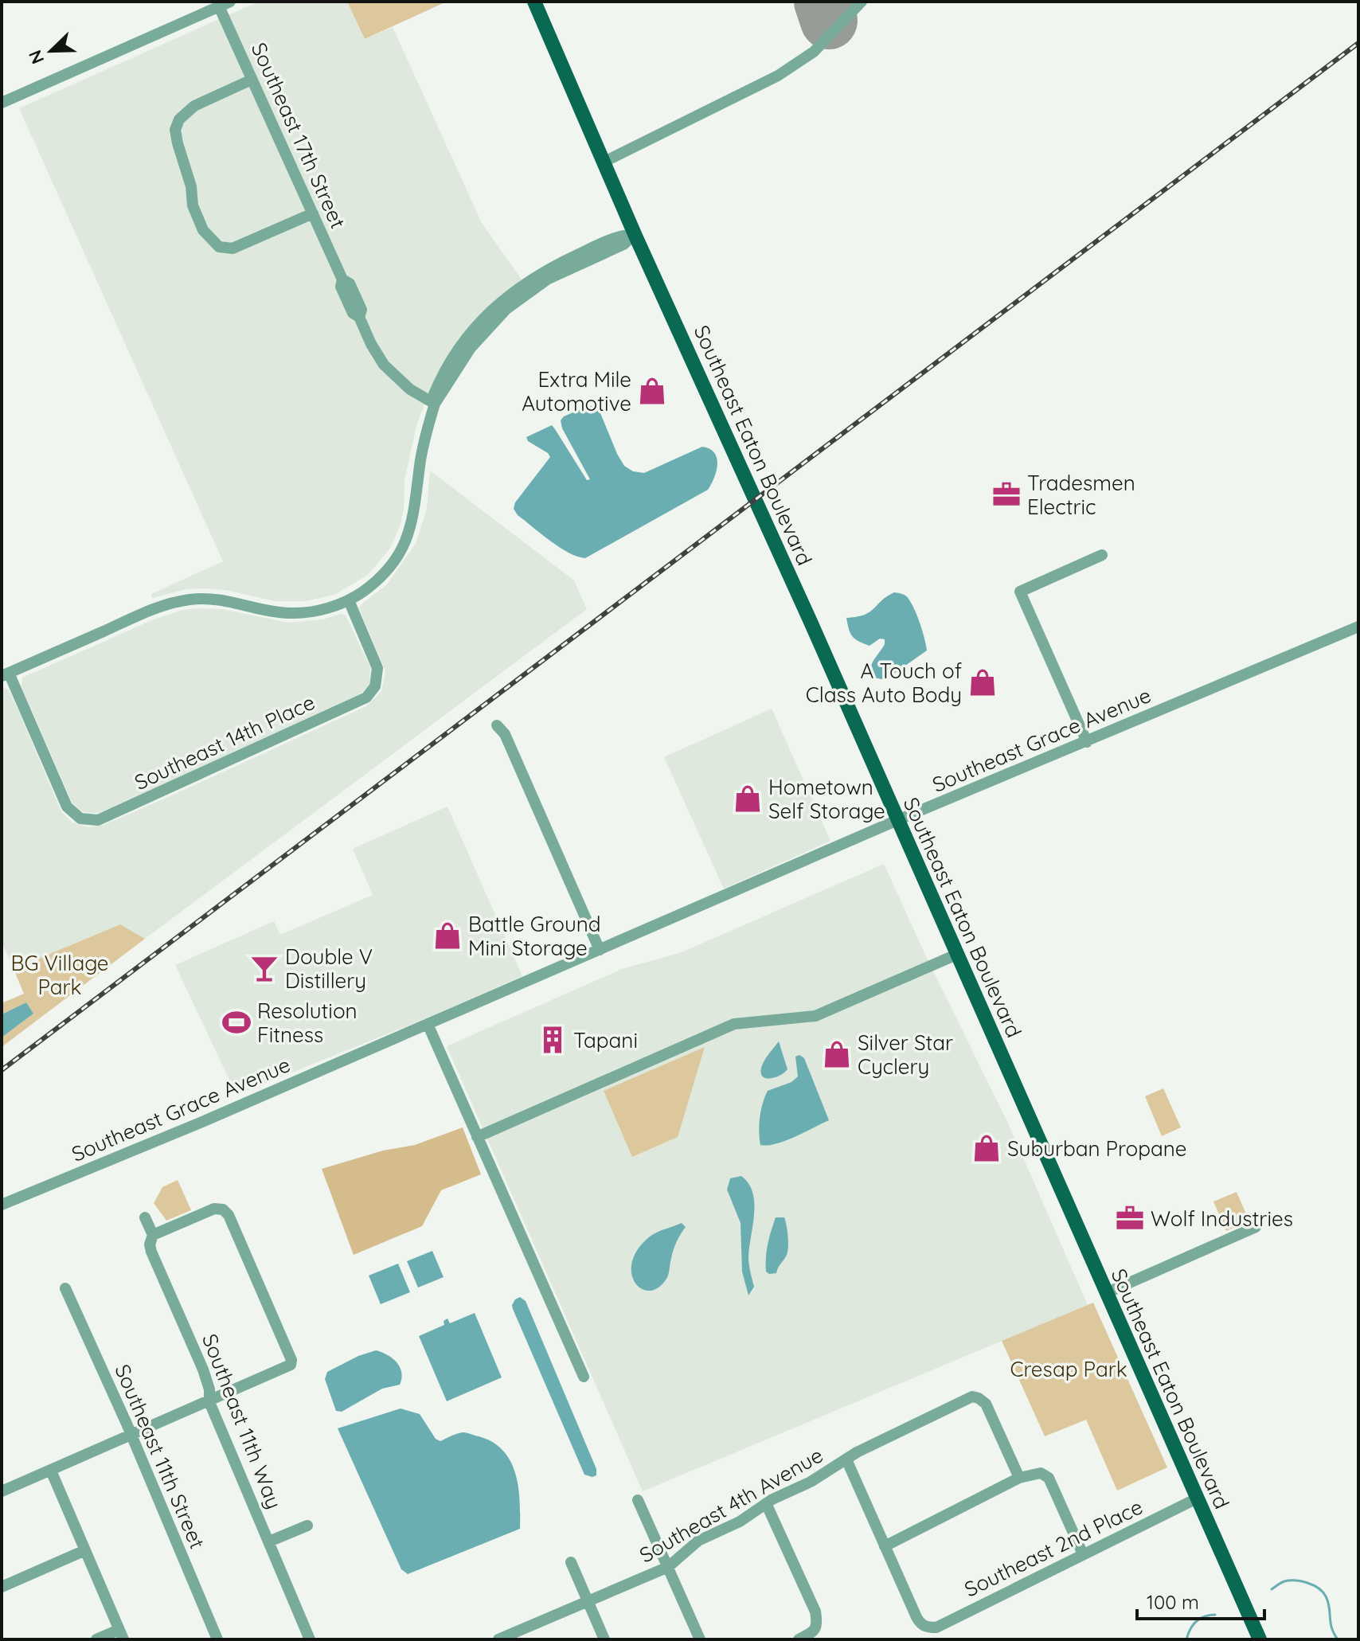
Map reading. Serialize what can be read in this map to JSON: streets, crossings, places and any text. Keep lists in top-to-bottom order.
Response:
{
  "streets": {
    "main road": ["Southeast Eaton Boulevard"],
    "street": [
      "Southeast 17th Street",
      "Southeast Grace Avenue",
      "Southeast 14th Place",
      "Southeast 11th Way",
      "Southeast 11th Street",
      "Southeast 4th Avenue",
      "Southeast 2nd Place"
    ]
  },
  "crossings": [
    ["Southeast Eaton Boulevard", "Southeast Grace Avenue"],
    ["Southeast Eaton Boulevard", "Southeast 2nd Place"]
  ],
  "parks": ["BG Village Park", "Cresap Park"],
  "places": {
    "shop": [
      "Extra Mile Automotive",
      "A Touch of Class Auto Body",
      "Hometown Self Storage",
      "Battle Ground Mini Storage",
      "Silver Star Cyclery",
      "Suburban Propane"
    ],
    "office": ["Tradesmen Electric", "Wolf Industries"],
    "bar": ["Double V Distillery"],
    "sports": ["Resolution Fitness"],
    "building": ["Tapani"]
  },
  "scale_bar": "100 m",
  "north": "bottom left"
}
